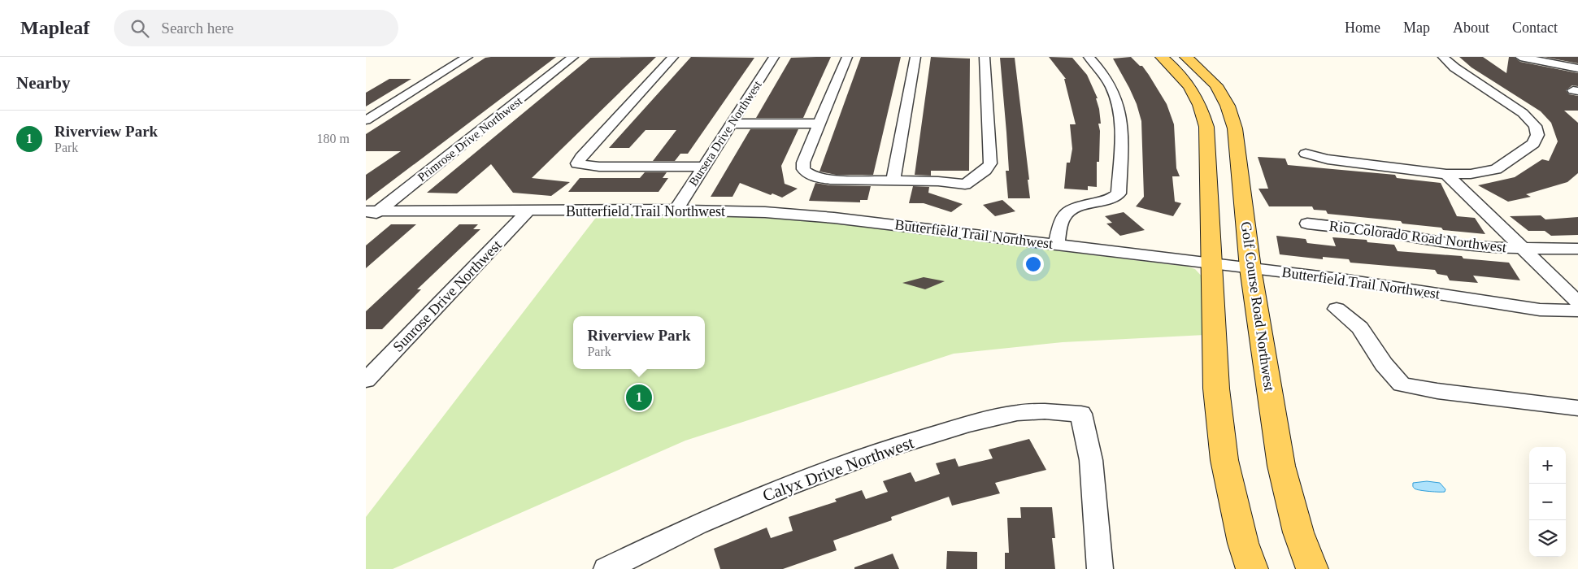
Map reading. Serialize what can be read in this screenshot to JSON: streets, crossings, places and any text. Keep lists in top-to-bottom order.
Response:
{
  "streets": {
    "main road": ["Golf Course Road Northwest"],
    "street": [
      "Bursera Drive Northwest",
      "Primrose Drive Northwest",
      "Butterfield Trail Northwest",
      "Rio Colorado Road Northwest",
      "Sunrose Drive Northwest",
      "Calyx Drive Northwest"
    ]
  },
  "crossings": [
    ["Bursera Drive Northwest", "Butterfield Trail Northwest"],
    ["Primrose Drive Northwest", "Butterfield Trail Northwest"],
    ["Butterfield Trail Northwest", "Sunrose Drive Northwest"],
    ["Butterfield Trail Northwest", "Golf Course Road Northwest"]
  ],
  "page": {
    "header": "Mapleaf",
    "search": "Search here",
    "nav": [
      "Home",
      "Map",
      "About",
      "Contact"
    ],
    "heading": "Nearby",
    "list": [
      {
        "mark": "1",
        "name": "Riverview Park",
        "note": "Park",
        "value": "180 m"
      }
    ],
    "popup": ["Riverview Park", "Park"],
    "pins": "1",
    "map_buttons": ["+", "−"]
  }
}
